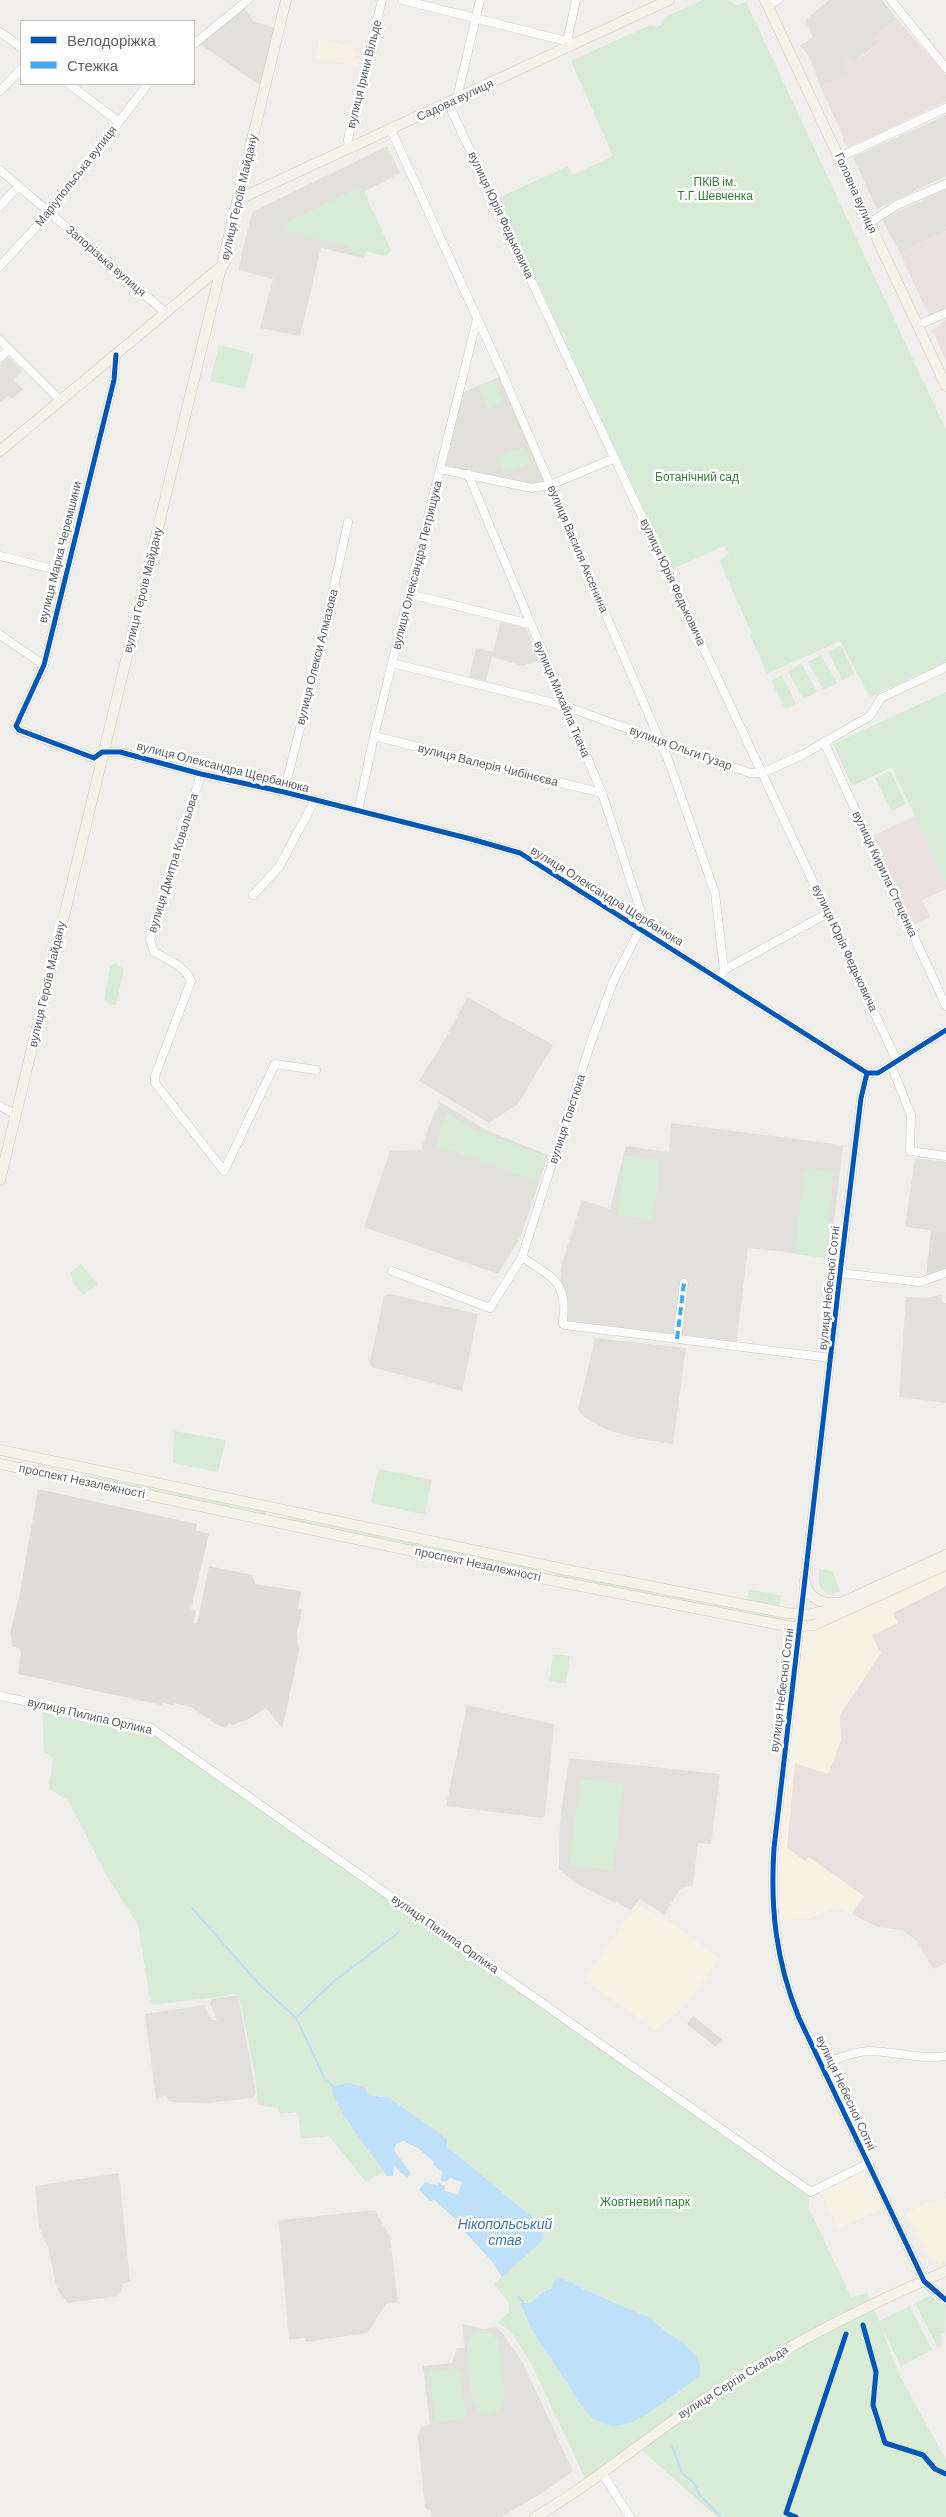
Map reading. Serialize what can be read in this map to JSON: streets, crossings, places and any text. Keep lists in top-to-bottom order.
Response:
{
  "streets": {
    "main road": [
      "Садова вулиця",
      "Головна вулиця",
      "вулиця Героїв Майдану",
      "проспект Незалежності",
      "вулиця Сергія Скальда"
    ],
    "street": [
      "вулиця Ірини Вільде",
      "Маріупольська вулиця",
      "вулиця Юрія Федьковича",
      "Запорізька вулиця",
      "вулиця Василя Аксенина",
      "вулиця Марка Черемшини",
      "вулиця Олександра Петрищука",
      "вулиця Олекси Алмазова",
      "вулиця Михайла Ткача",
      "вулиця Ольги Гузар",
      "вулиця Валерія Чибінєєва",
      "вулиця Олександра Щербанюка",
      "вулиця Дмитра Ковальова",
      "вулиця Кирила Стеценка",
      "вулиця Товстюка",
      "вулиця Небесної Сотні",
      "вулиця Пилипа Орлика"
    ]
  },
  "crossings": [
    ["вулиця Ірини Вільде", "Садова вулиця"],
    ["Садова вулиця", "вулиця Героїв Майдану"],
    ["Садова вулиця", "вулиця Юрія Федьковича"],
    ["Садова вулиця", "вулиця Василя Аксенина"],
    ["Маріупольська вулиця", "Запорізька вулиця"],
    ["вулиця Героїв Майдану", "вулиця Олександра Щербанюка"],
    ["вулиця Юрія Федьковича", "вулиця Ольги Гузар"],
    ["вулиця Василя Аксенина", "вулиця Олександра Петрищука"],
    ["вулиця Василя Аксенина", "вулиця Ольги Гузар"],
    ["вулиця Марка Черемшини", "вулиця Олександра Щербанюка"],
    ["вулиця Олександра Петрищука", "вулиця Ольги Гузар"],
    ["вулиця Олександра Петрищука", "вулиця Валерія Чибінєєва"],
    ["вулиця Олександра Петрищука", "вулиця Олександра Щербанюка"],
    ["вулиця Олекси Алмазова", "вулиця Олександра Щербанюка"],
    ["вулиця Михайла Ткача", "вулиця Ольги Гузар"],
    ["вулиця Михайла Ткача", "вулиця Валерія Чибінєєва"],
    ["вулиця Михайла Ткача", "вулиця Олександра Щербанюка"],
    ["вулиця Михайла Ткача", "вулиця Товстюка"],
    ["вулиця Олександра Щербанюка", "вулиця Дмитра Ковальова"],
    ["вулиця Олександра Щербанюка", "вулиця Товстюка"],
    ["вулиця Олександра Щербанюка", "вулиця Небесної Сотні"],
    ["вулиця Небесної Сотні", "проспект Незалежності"],
    ["вулиця Небесної Сотні", "вулиця Пилипа Орлика"],
    ["вулиця Небесної Сотні", "вулиця Сергія Скальда"]
  ],
  "water": ["Нікопольський став"],
  "parks": ["ПКіВ ім. Т.Г.Шевченка", "Ботанічний сад", "Жовтневий парк"],
  "legend": ["Велодоріжка", "Стежка"]
}
